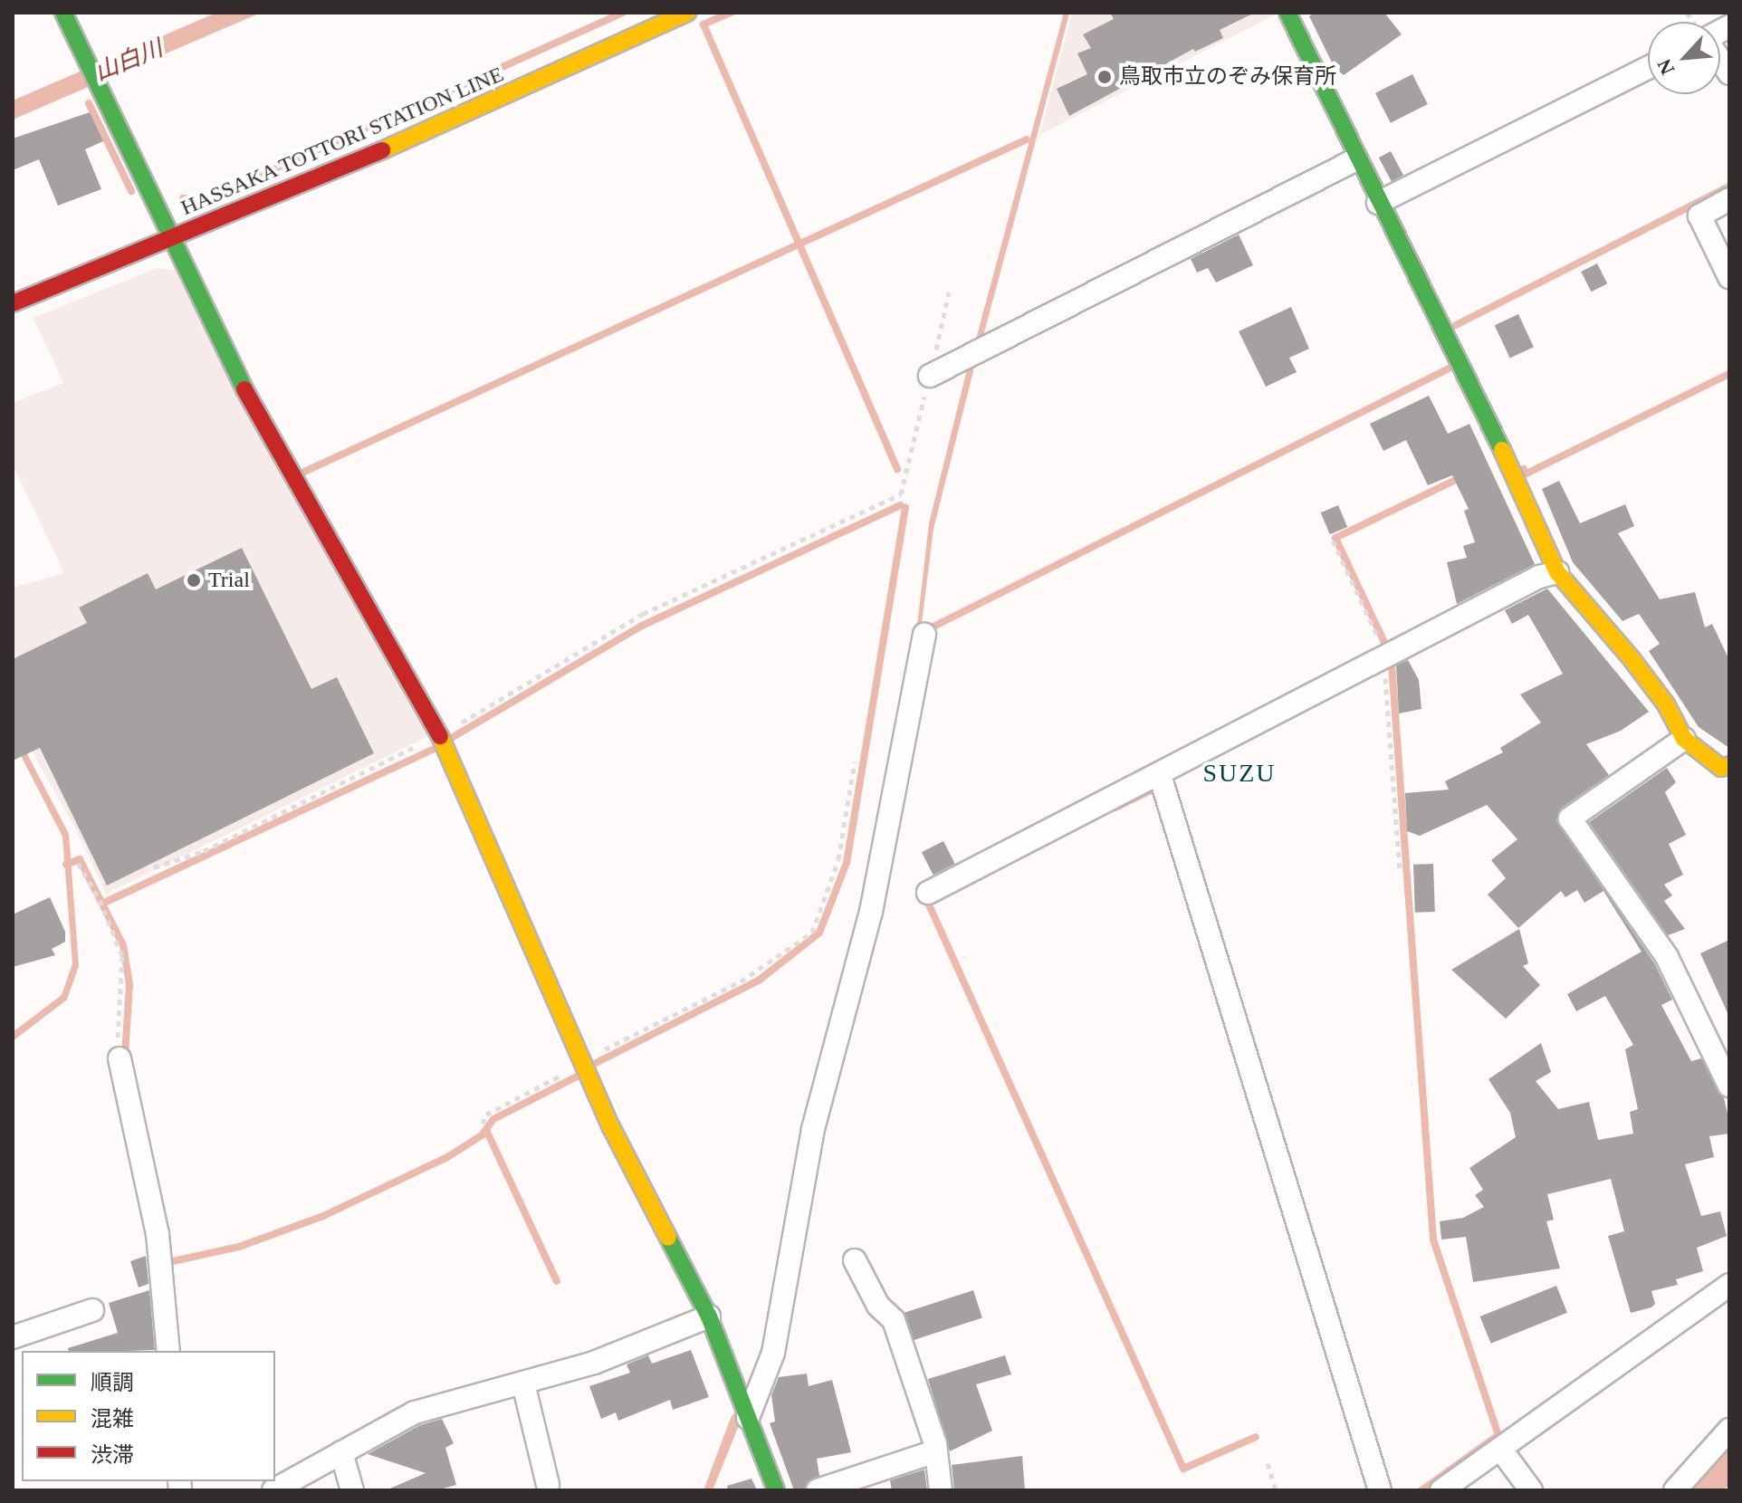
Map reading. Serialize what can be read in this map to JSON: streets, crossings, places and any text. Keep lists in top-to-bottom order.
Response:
{
  "streets": {
    "street": ["HASSAKA TOTTORI STATION LINE"]
  },
  "districts": ["SUZU"],
  "water": ["山白川"],
  "places": ["鳥取市立のぞみ保育所", "Trial"],
  "legend": ["順調", "混雑", "渋滞"],
  "north": "bottom left"
}
